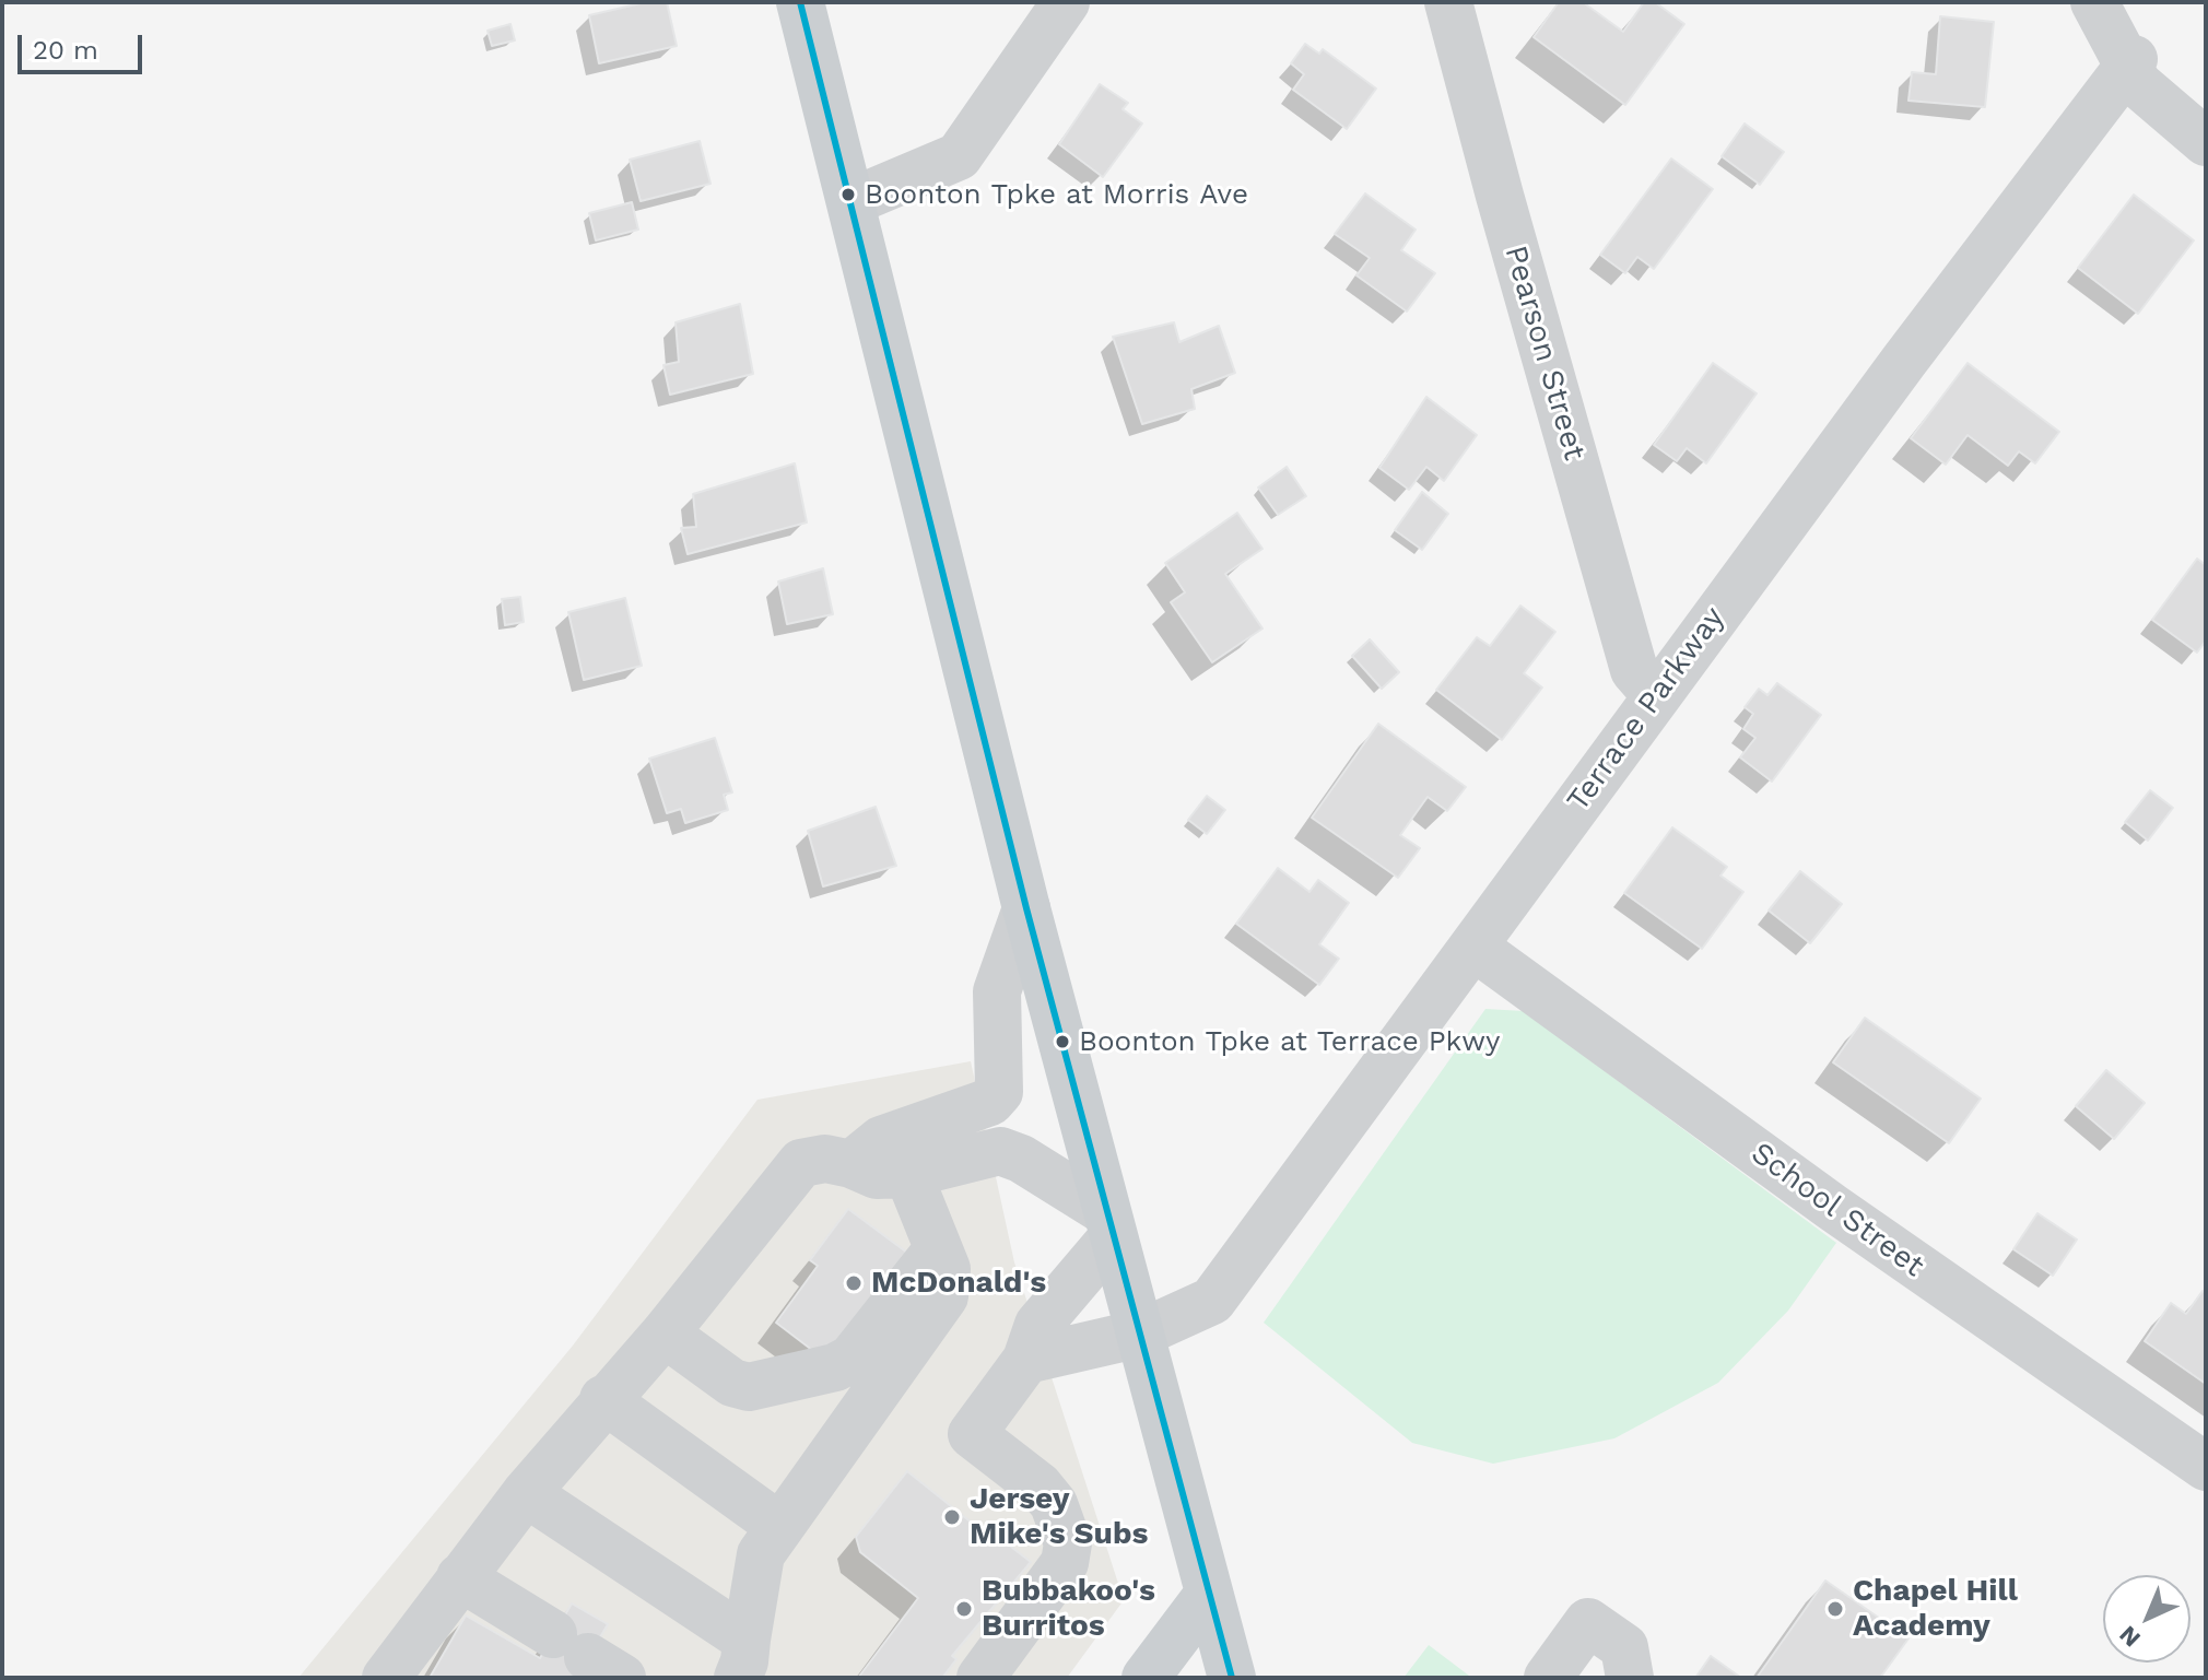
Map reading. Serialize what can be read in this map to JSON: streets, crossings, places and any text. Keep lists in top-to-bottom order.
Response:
{
  "streets": {
    "street": ["Pearson Street", "Terrace Parkway", "School Street"]
  },
  "crossings": [
    ["Pearson Street", "Terrace Parkway"],
    ["Terrace Parkway", "School Street"]
  ],
  "places": [
    "Boonton Tpke at Morris Ave",
    "Boonton Tpke at Terrace Pkwy",
    "McDonald's",
    "Jersey Mike's Subs",
    "Bubbakoo's Burritos",
    "Chapel Hill Academy"
  ],
  "scale_bar": "20 m",
  "north": "bottom left"
}
